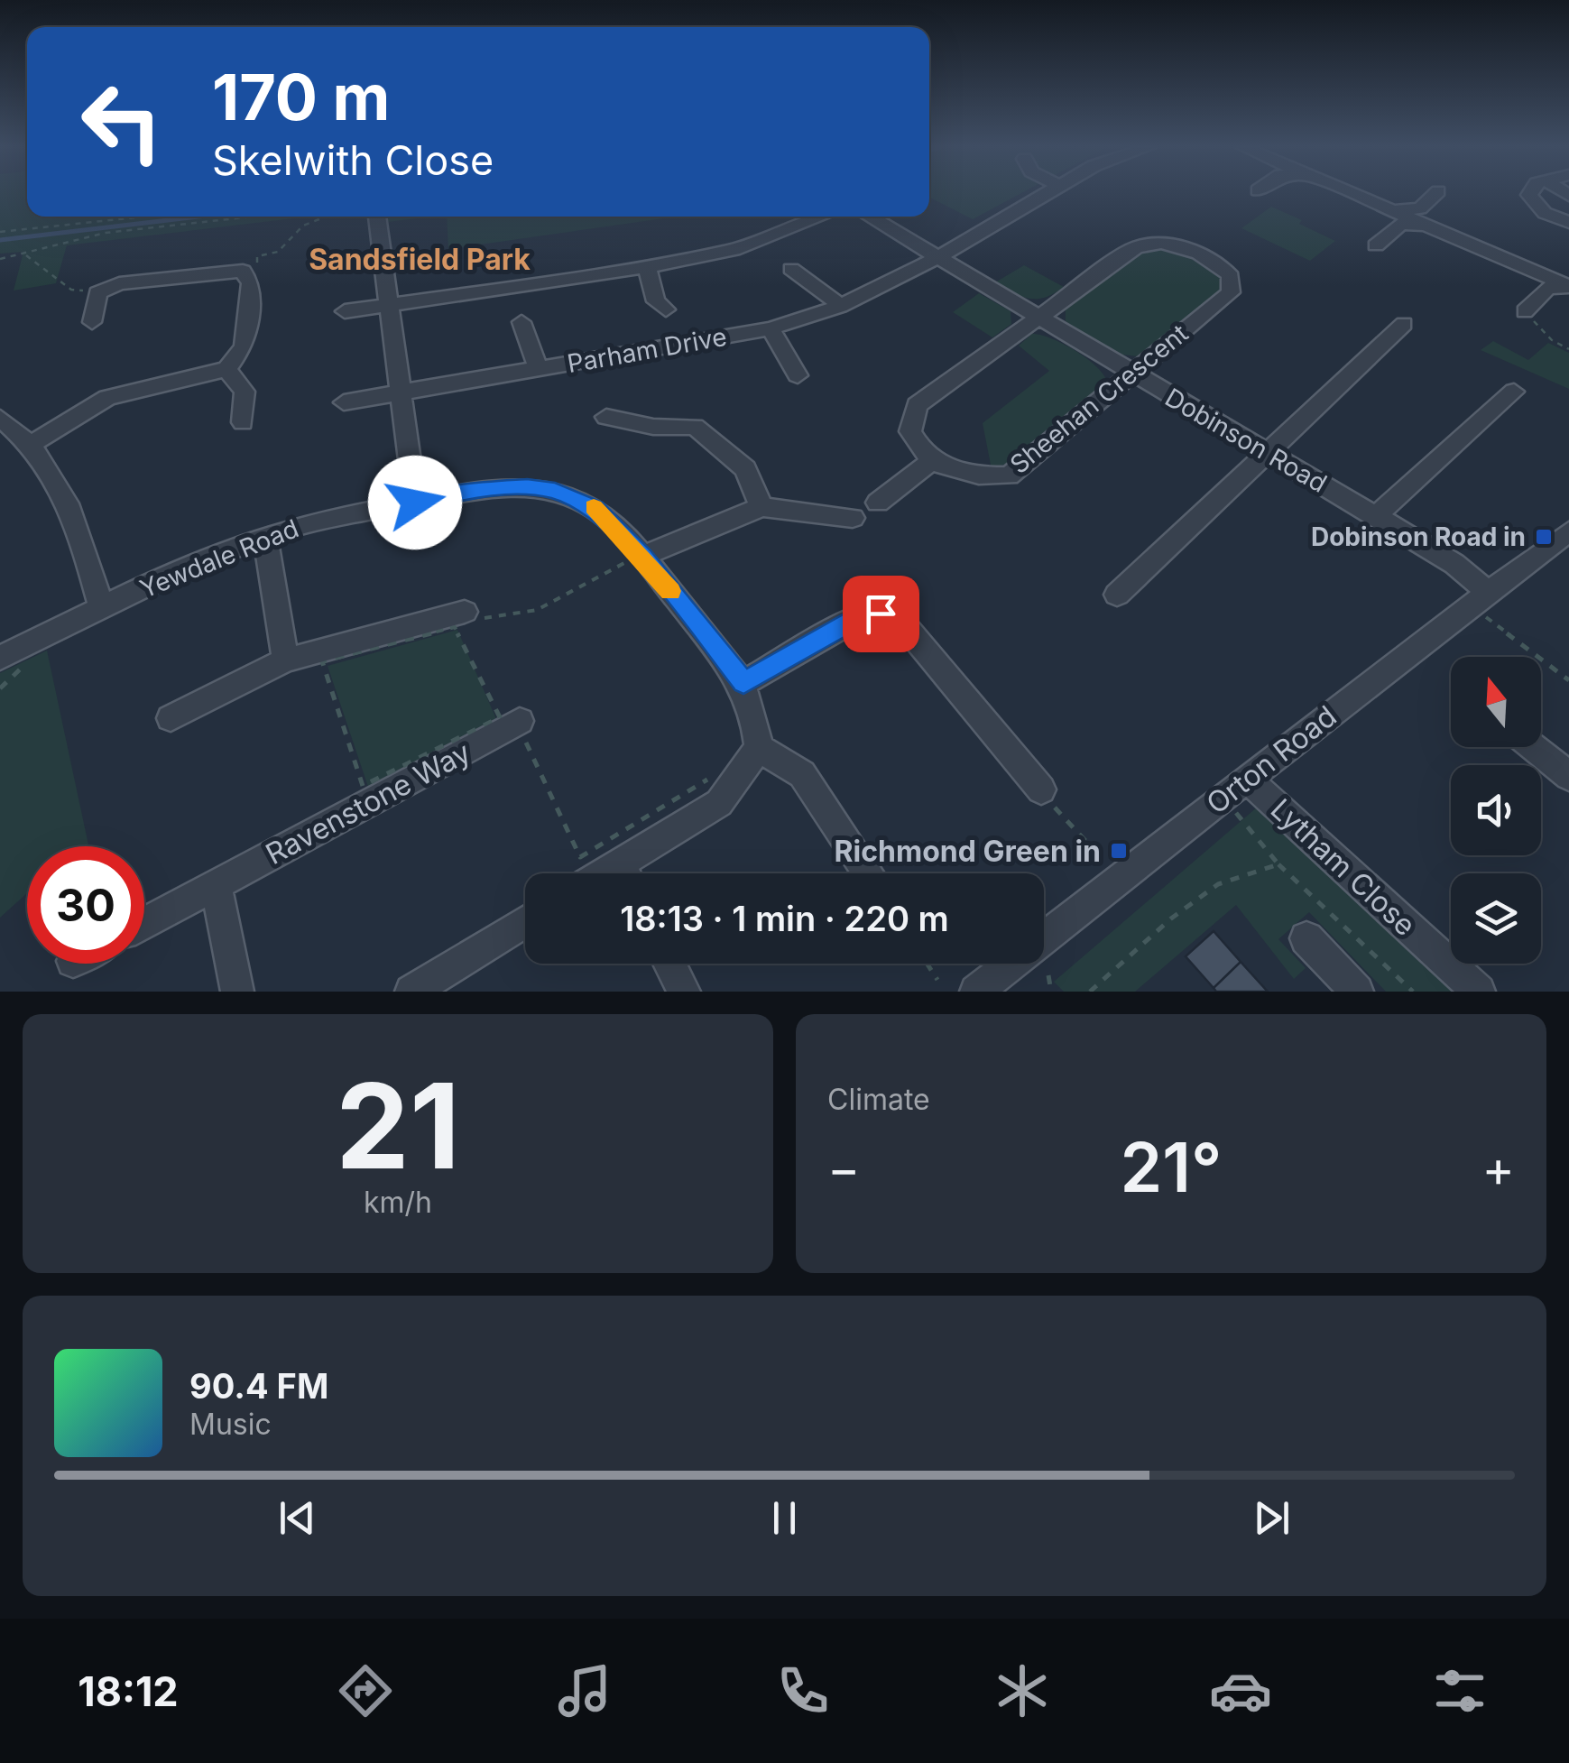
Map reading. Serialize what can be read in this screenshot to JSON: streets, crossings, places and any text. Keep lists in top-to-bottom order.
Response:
{
  "streets": {
    "street": [
      "Parham Drive",
      "Sheehan Crescent",
      "Dobinson Road",
      "Yewdale Road",
      "Orton Road",
      "Ravenstone Way",
      "Lytham Close"
    ]
  },
  "crossings": [
    ["Parham Drive", "Dobinson Road"],
    ["Sheehan Crescent", "Dobinson Road"],
    ["Dobinson Road", "Orton Road"],
    ["Orton Road", "Lytham Close"]
  ],
  "districts": ["Sandsfield Park"],
  "places": {
    "transit": ["Dobinson Road in", "Richmond Green in"]
  },
  "north": "top",
  "page": {
    "turn": ["170 m", "Skelwith Close"],
    "limit": "30",
    "trip": "18:13 · 1 min · 220 m",
    "tile": [
      ["21", "km/h"],
      "Climate"
    ],
    "heat": ["−", "21°", "+"],
    "song": ["90.4 FM", "Music"],
    "tabs": "18:12"
  }
}
